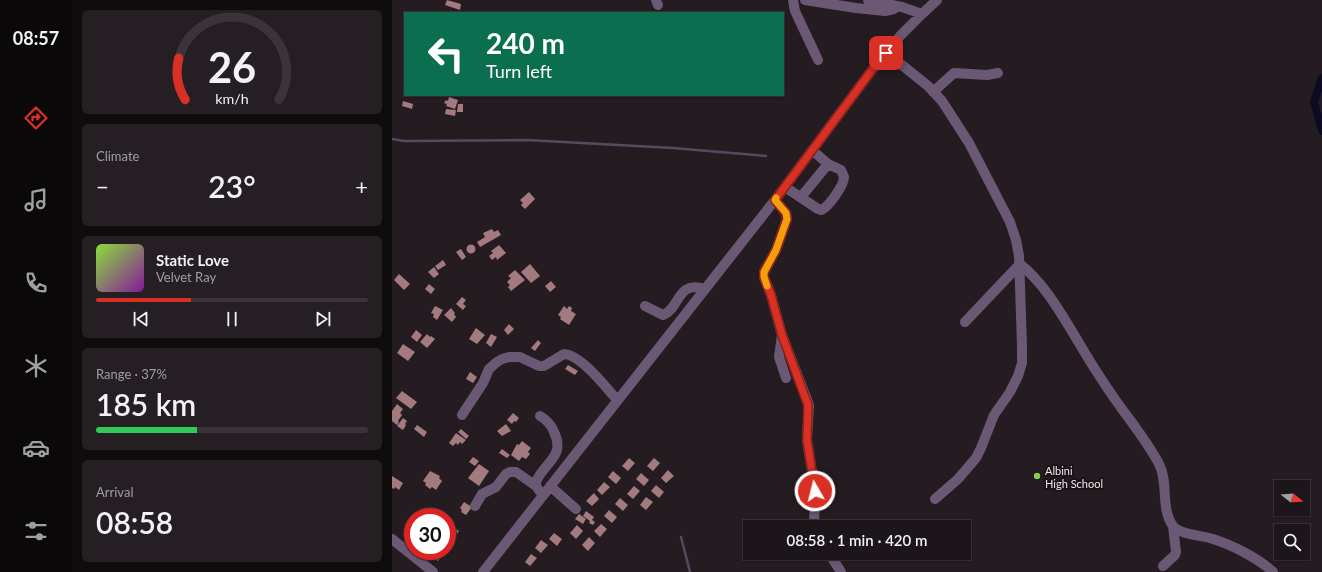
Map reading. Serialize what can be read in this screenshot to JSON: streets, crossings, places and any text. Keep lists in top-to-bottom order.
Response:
{
  "places": ["Albini High School"],
  "north": "right",
  "page": {
    "tabs": "08:57",
    "turn": ["240 m", "Turn left"],
    "tile": [
      "Climate",
      ["Range · 37%", "185 km"],
      ["Arrival", "08:58"]
    ],
    "heat": ["−", "23°", "+"],
    "song": ["Static Love", "Velvet Ray"],
    "limit": "30",
    "trip": "08:58 · 1 min · 420 m",
    "gauge": ["26", "km/h"]
  }
}
